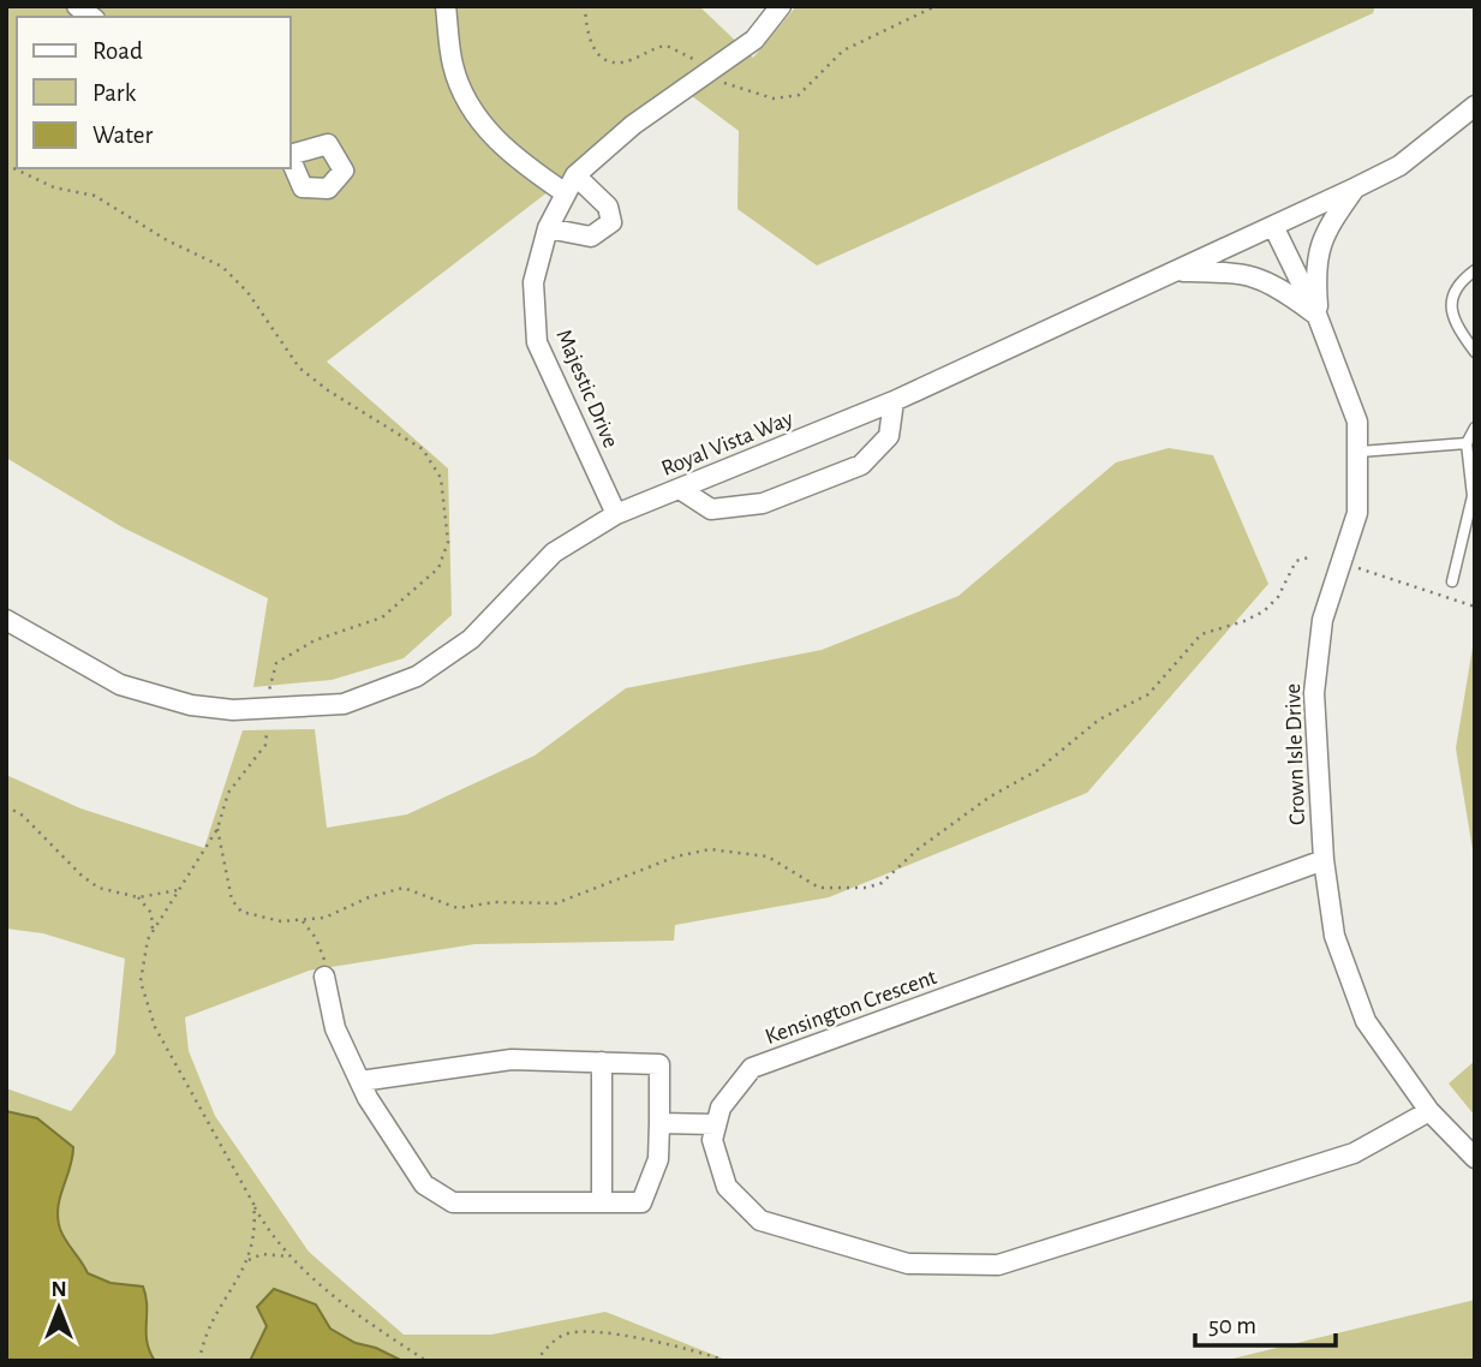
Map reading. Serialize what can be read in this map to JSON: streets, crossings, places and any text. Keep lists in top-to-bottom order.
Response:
{
  "streets": {
    "street": [
      "Majestic Drive",
      "Royal Vista Way",
      "Crown Isle Drive",
      "Kensington Crescent"
    ]
  },
  "crossings": [
    ["Majestic Drive", "Royal Vista Way"],
    ["Royal Vista Way", "Crown Isle Drive"],
    ["Crown Isle Drive", "Kensington Crescent"]
  ],
  "legend": ["Road", "Park", "Water"],
  "scale_bar": "50 m",
  "north": "top"
}
